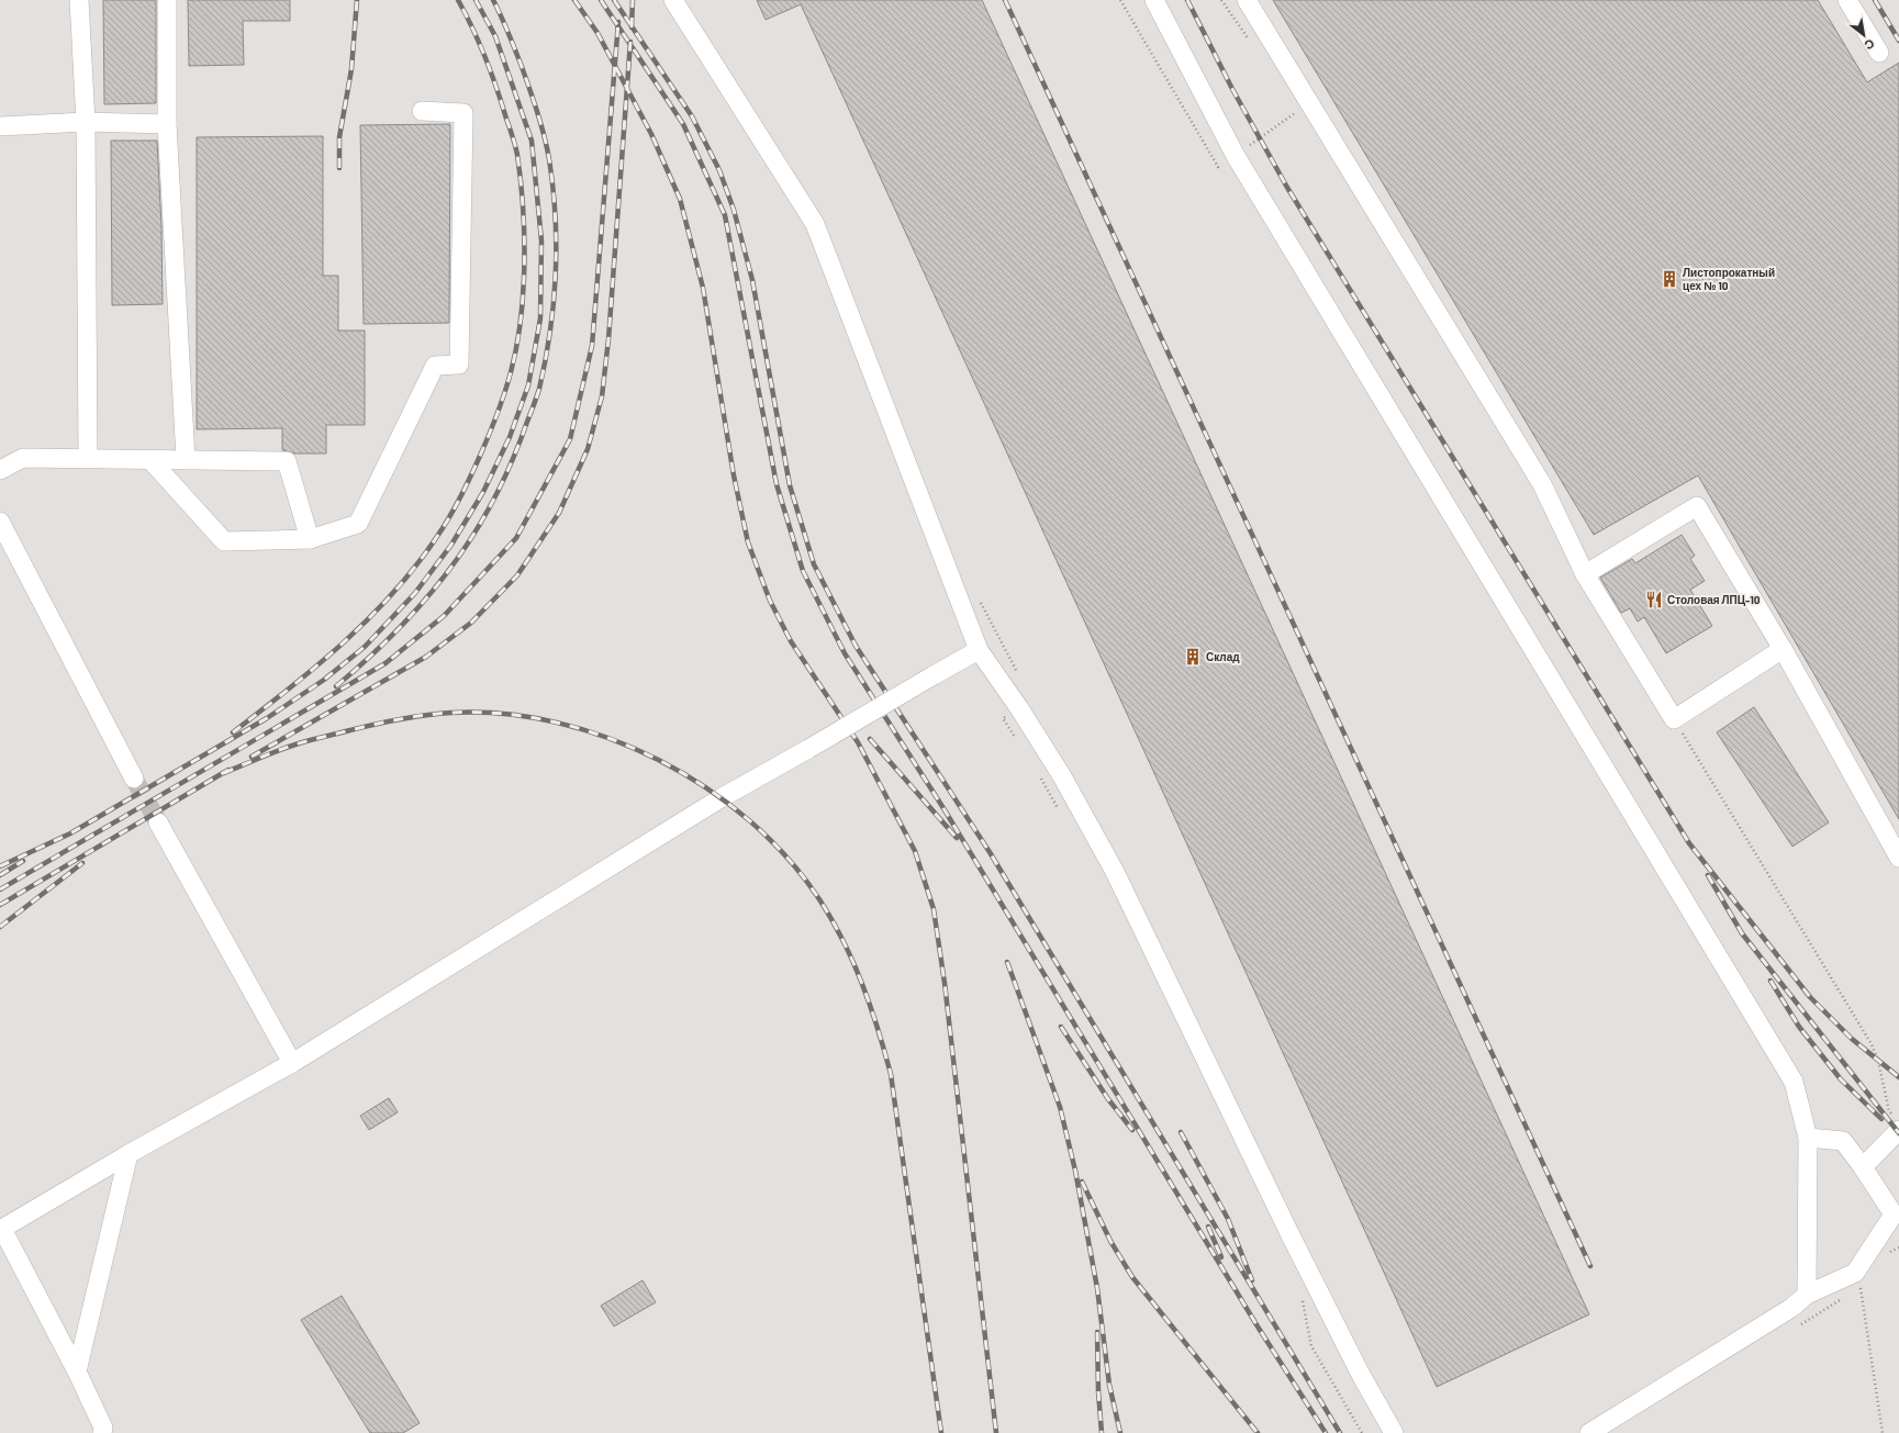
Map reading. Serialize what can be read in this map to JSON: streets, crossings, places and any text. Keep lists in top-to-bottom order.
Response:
{
  "places": {
    "building": ["Листопрокатный цех № 10", "Склад"],
    "restaurant": ["Столовая ЛПЦ-10"]
  },
  "north": "bottom right"
}
